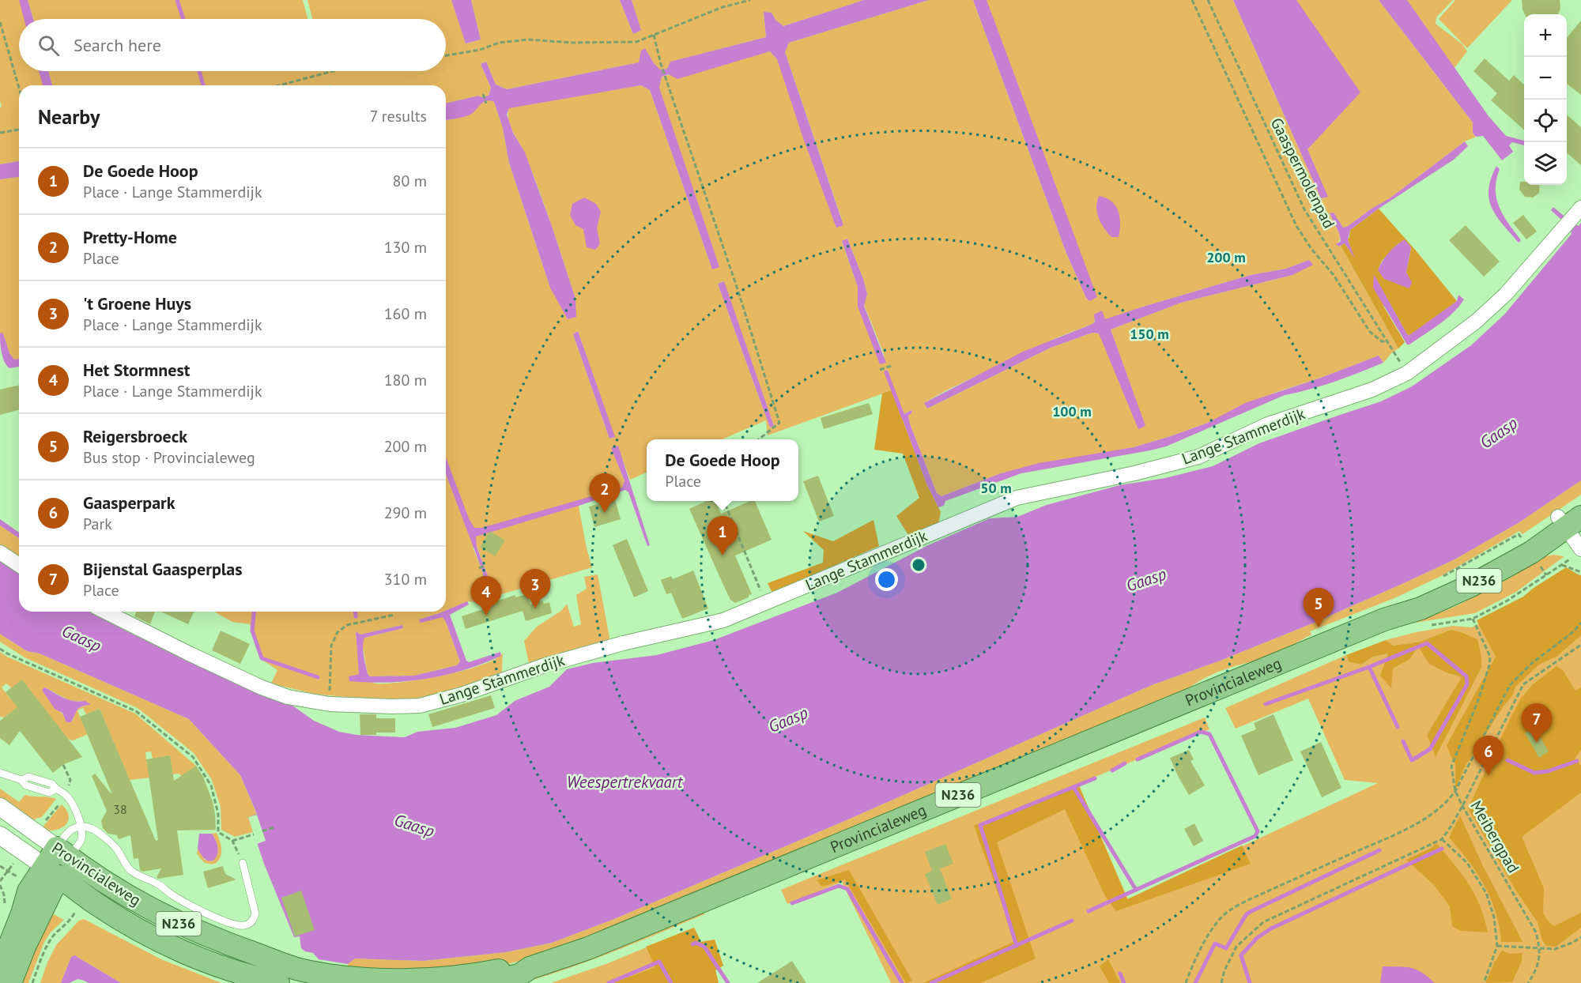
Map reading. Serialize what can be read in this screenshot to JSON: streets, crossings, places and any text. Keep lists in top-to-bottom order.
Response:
{
  "streets": {
    "main road": ["N236", "Provincialeweg"],
    "street": ["Lange Stammerdijk"],
    "path": ["Gaaspermolenpad", "Meibergpad"]
  },
  "crossings": [
    ["Gaaspermolenpad", "Lange Stammerdijk"]
  ],
  "water": ["Gaasp", "Weespertrekvaart"],
  "house_numbers": ["38"],
  "page": {
    "map_buttons": ["+", "−"],
    "search": "Search here",
    "heading": ["Nearby", "7 results"],
    "list": [
      {
        "mark": "1",
        "name": "De Goede Hoop",
        "note": "Place · Lange Stammerdijk",
        "value": "80 m"
      },
      {
        "mark": "2",
        "name": "Pretty-Home",
        "note": "Place",
        "value": "130 m"
      },
      {
        "mark": "3",
        "name": "'t Groene Huys",
        "note": "Place · Lange Stammerdijk",
        "value": "160 m"
      },
      {
        "mark": "4",
        "name": "Het Stormnest",
        "note": "Place · Lange Stammerdijk",
        "value": "180 m"
      },
      {
        "mark": "5",
        "name": "Reigersbroeck",
        "note": "Bus stop · Provincialeweg",
        "value": "200 m"
      },
      {
        "mark": "6",
        "name": "Gaasperpark",
        "note": "Park",
        "value": "290 m"
      },
      {
        "mark": "7",
        "name": "Bijenstal Gaasperplas",
        "note": "Place",
        "value": "310 m"
      }
    ],
    "popup": ["De Goede Hoop", "Place"],
    "pins": [
      "2",
      "1",
      "3",
      "4",
      "5",
      "7",
      "6"
    ]
  },
  "rings": [
    "200 m",
    "150 m",
    "100 m",
    "50 m"
  ]
}
